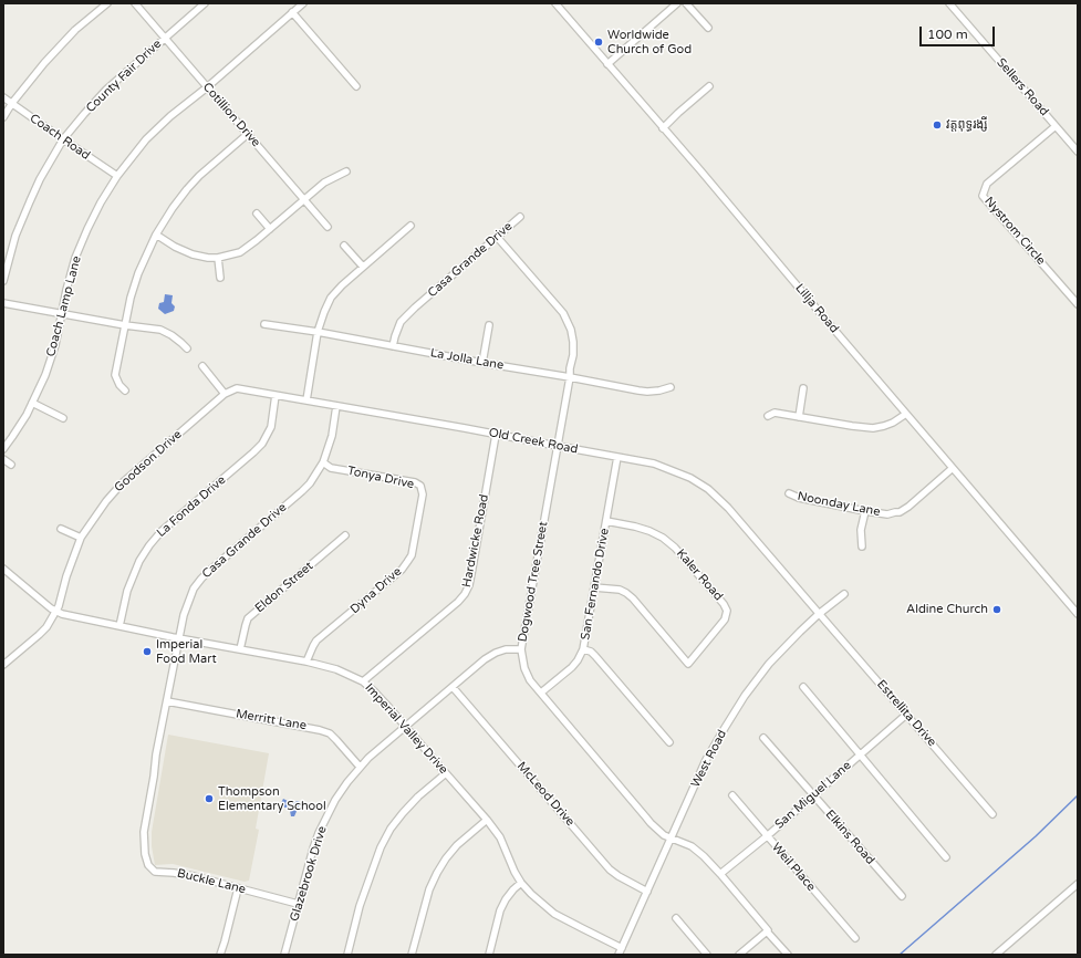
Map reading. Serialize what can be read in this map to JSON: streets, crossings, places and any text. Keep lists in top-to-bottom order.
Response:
{
  "streets": {
    "street": [
      "County Fair Drive",
      "Sellers Road",
      "Cotillion Drive",
      "Coach Road",
      "Nystrom Circle",
      "Casa Grande Drive",
      "Coach Lamp Lane",
      "Lillja Road",
      "La Jolla Lane",
      "Old Creek Road",
      "Goodson Drive",
      "Tonya Drive",
      "Noonday Lane",
      "La Fonda Drive",
      "Hardwicke Road",
      "Kaler Road",
      "Dogwood Tree Street",
      "San Fernando Drive",
      "Eldon Street",
      "Dyna Drive",
      "Estrellita Drive",
      "Merritt Lane",
      "Imperial Valley Drive",
      "West Road",
      "McLeod Drive",
      "San Miguel Lane",
      "Elkins Road",
      "Weil Place",
      "Glazebrook Drive",
      "Buckle Lane"
    ]
  },
  "crossings": [
    ["County Fair Drive", "Cotillion Drive"],
    ["County Fair Drive", "Coach Road"],
    ["Sellers Road", "Nystrom Circle"],
    ["Cotillion Drive", "Coach Lamp Lane"],
    ["Coach Road", "Coach Lamp Lane"],
    ["Casa Grande Drive", "La Jolla Lane"],
    ["Casa Grande Drive", "Old Creek Road"],
    ["Casa Grande Drive", "Tonya Drive"],
    ["Casa Grande Drive", "Dogwood Tree Street"],
    ["Casa Grande Drive", "Merritt Lane"],
    ["Casa Grande Drive", "Imperial Valley Drive"],
    ["Casa Grande Drive", "Buckle Lane"],
    ["Lillja Road", "Noonday Lane"],
    ["La Jolla Lane", "Dogwood Tree Street"],
    ["Old Creek Road", "Goodson Drive"],
    ["Old Creek Road", "La Fonda Drive"],
    ["Old Creek Road", "Hardwicke Road"],
    ["Old Creek Road", "Dogwood Tree Street"],
    ["Old Creek Road", "San Fernando Drive"],
    ["Old Creek Road", "Estrellita Drive"],
    ["Old Creek Road", "West Road"],
    ["Goodson Drive", "Imperial Valley Drive"],
    ["Tonya Drive", "Dyna Drive"],
    ["La Fonda Drive", "Imperial Valley Drive"],
    ["Hardwicke Road", "Imperial Valley Drive"],
    ["Kaler Road", "San Fernando Drive"],
    ["Dogwood Tree Street", "San Fernando Drive"],
    ["Dogwood Tree Street", "West Road"],
    ["Dogwood Tree Street", "San Miguel Lane"],
    ["Dogwood Tree Street", "Glazebrook Drive"],
    ["Eldon Street", "Imperial Valley Drive"],
    ["Dyna Drive", "Imperial Valley Drive"],
    ["Estrellita Drive", "West Road"],
    ["Estrellita Drive", "San Miguel Lane"],
    ["Merritt Lane", "Glazebrook Drive"],
    ["Imperial Valley Drive", "West Road"],
    ["Imperial Valley Drive", "Glazebrook Drive"],
    ["West Road", "McLeod Drive"],
    ["McLeod Drive", "Glazebrook Drive"],
    ["San Miguel Lane", "Elkins Road"],
    ["San Miguel Lane", "Weil Place"],
    ["Glazebrook Drive", "Buckle Lane"]
  ],
  "places": [
    "Worldwide Church of God",
    "វត្តពុទ្ធរង្សី",
    "Aldine Church",
    "Imperial Food Mart",
    "Thompson Elementary School"
  ],
  "scale_bar": "100 m"
}
